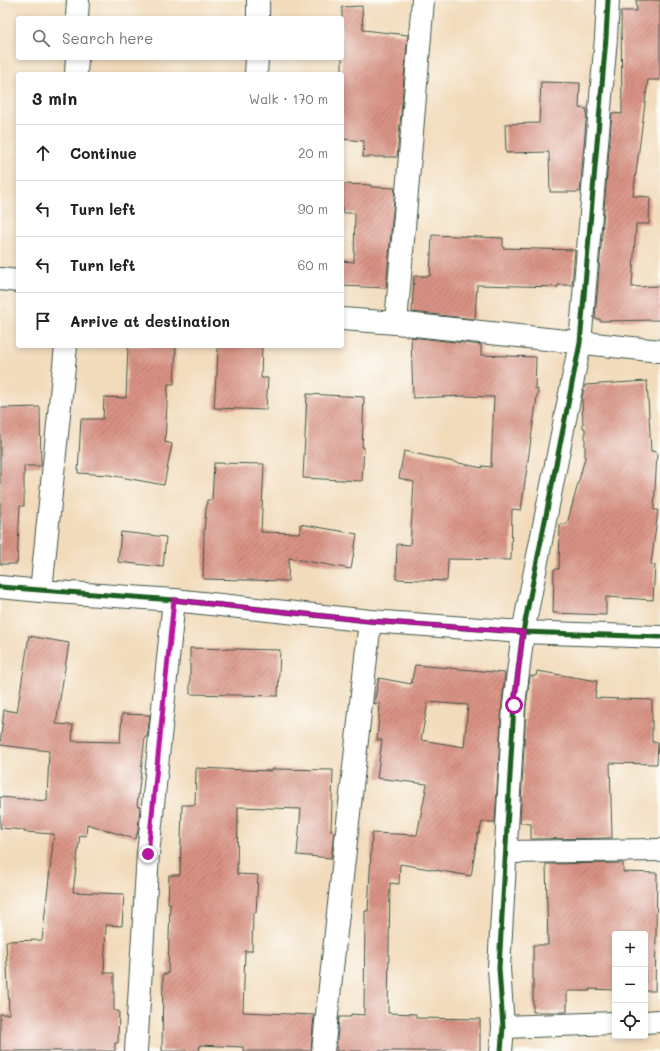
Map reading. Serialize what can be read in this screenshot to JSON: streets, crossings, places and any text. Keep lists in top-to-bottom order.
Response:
{
  "page": {
    "search": "Search here",
    "heading": ["3 min", "Walk · 170 m"],
    "list": [
      ["Continue", "20 m"],
      ["Turn left", "90 m"],
      ["Turn left", "60 m"],
      "Arrive at destination"
    ],
    "map_buttons": ["+", "−"]
  }
}
